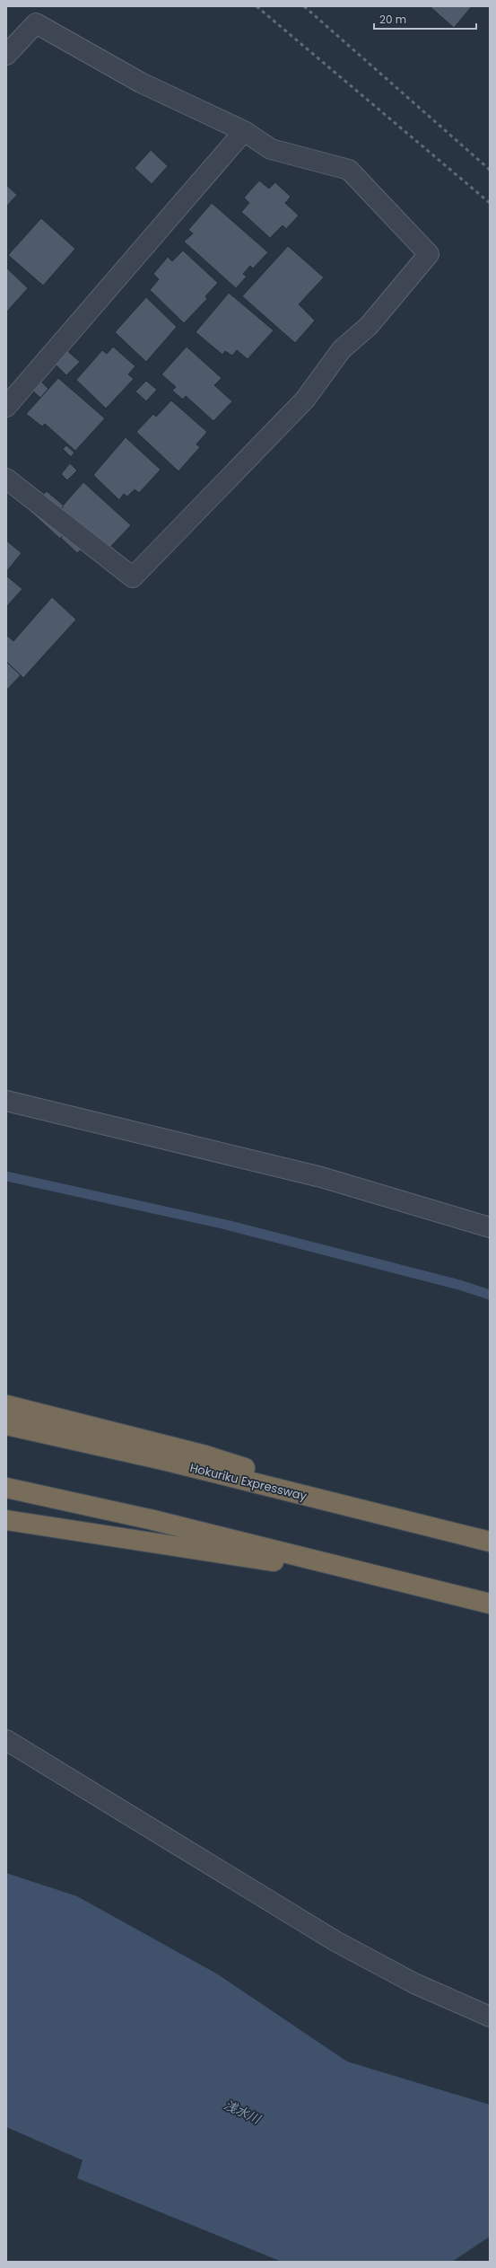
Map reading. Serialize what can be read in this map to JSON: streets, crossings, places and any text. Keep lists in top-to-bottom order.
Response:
{
  "streets": {
    "highway": ["Hokuriku Expressway"]
  },
  "water": ["浅水川"],
  "scale_bar": "20 m"
}
